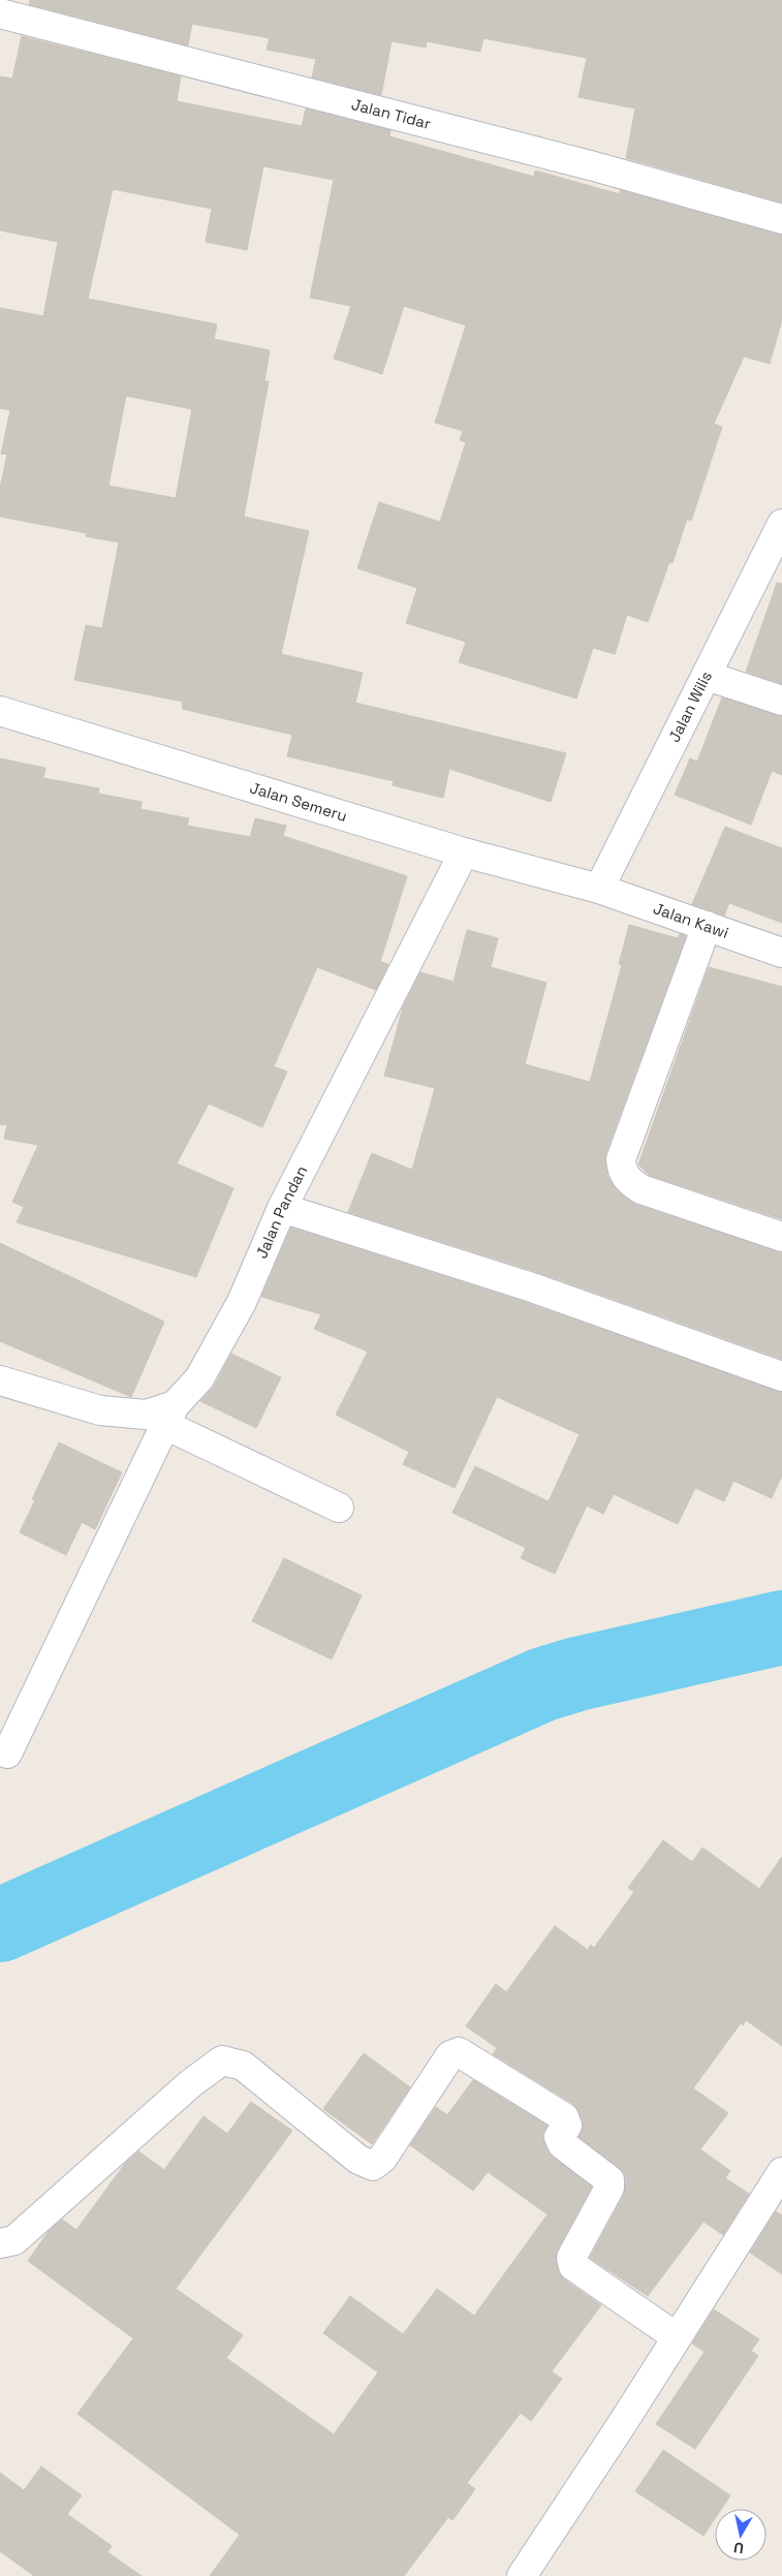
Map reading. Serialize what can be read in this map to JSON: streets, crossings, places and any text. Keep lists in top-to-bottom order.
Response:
{
  "streets": {
    "street": [
      "Jalan Tidar",
      "Jalan Wilis",
      "Jalan Semeru",
      "Jalan Kawi",
      "Jalan Pandan"
    ]
  },
  "crossings": [
    ["Jalan Wilis", "Jalan Semeru"],
    ["Jalan Wilis", "Jalan Kawi"],
    ["Jalan Semeru", "Jalan Kawi"],
    ["Jalan Semeru", "Jalan Pandan"]
  ],
  "north": "bottom"
}
